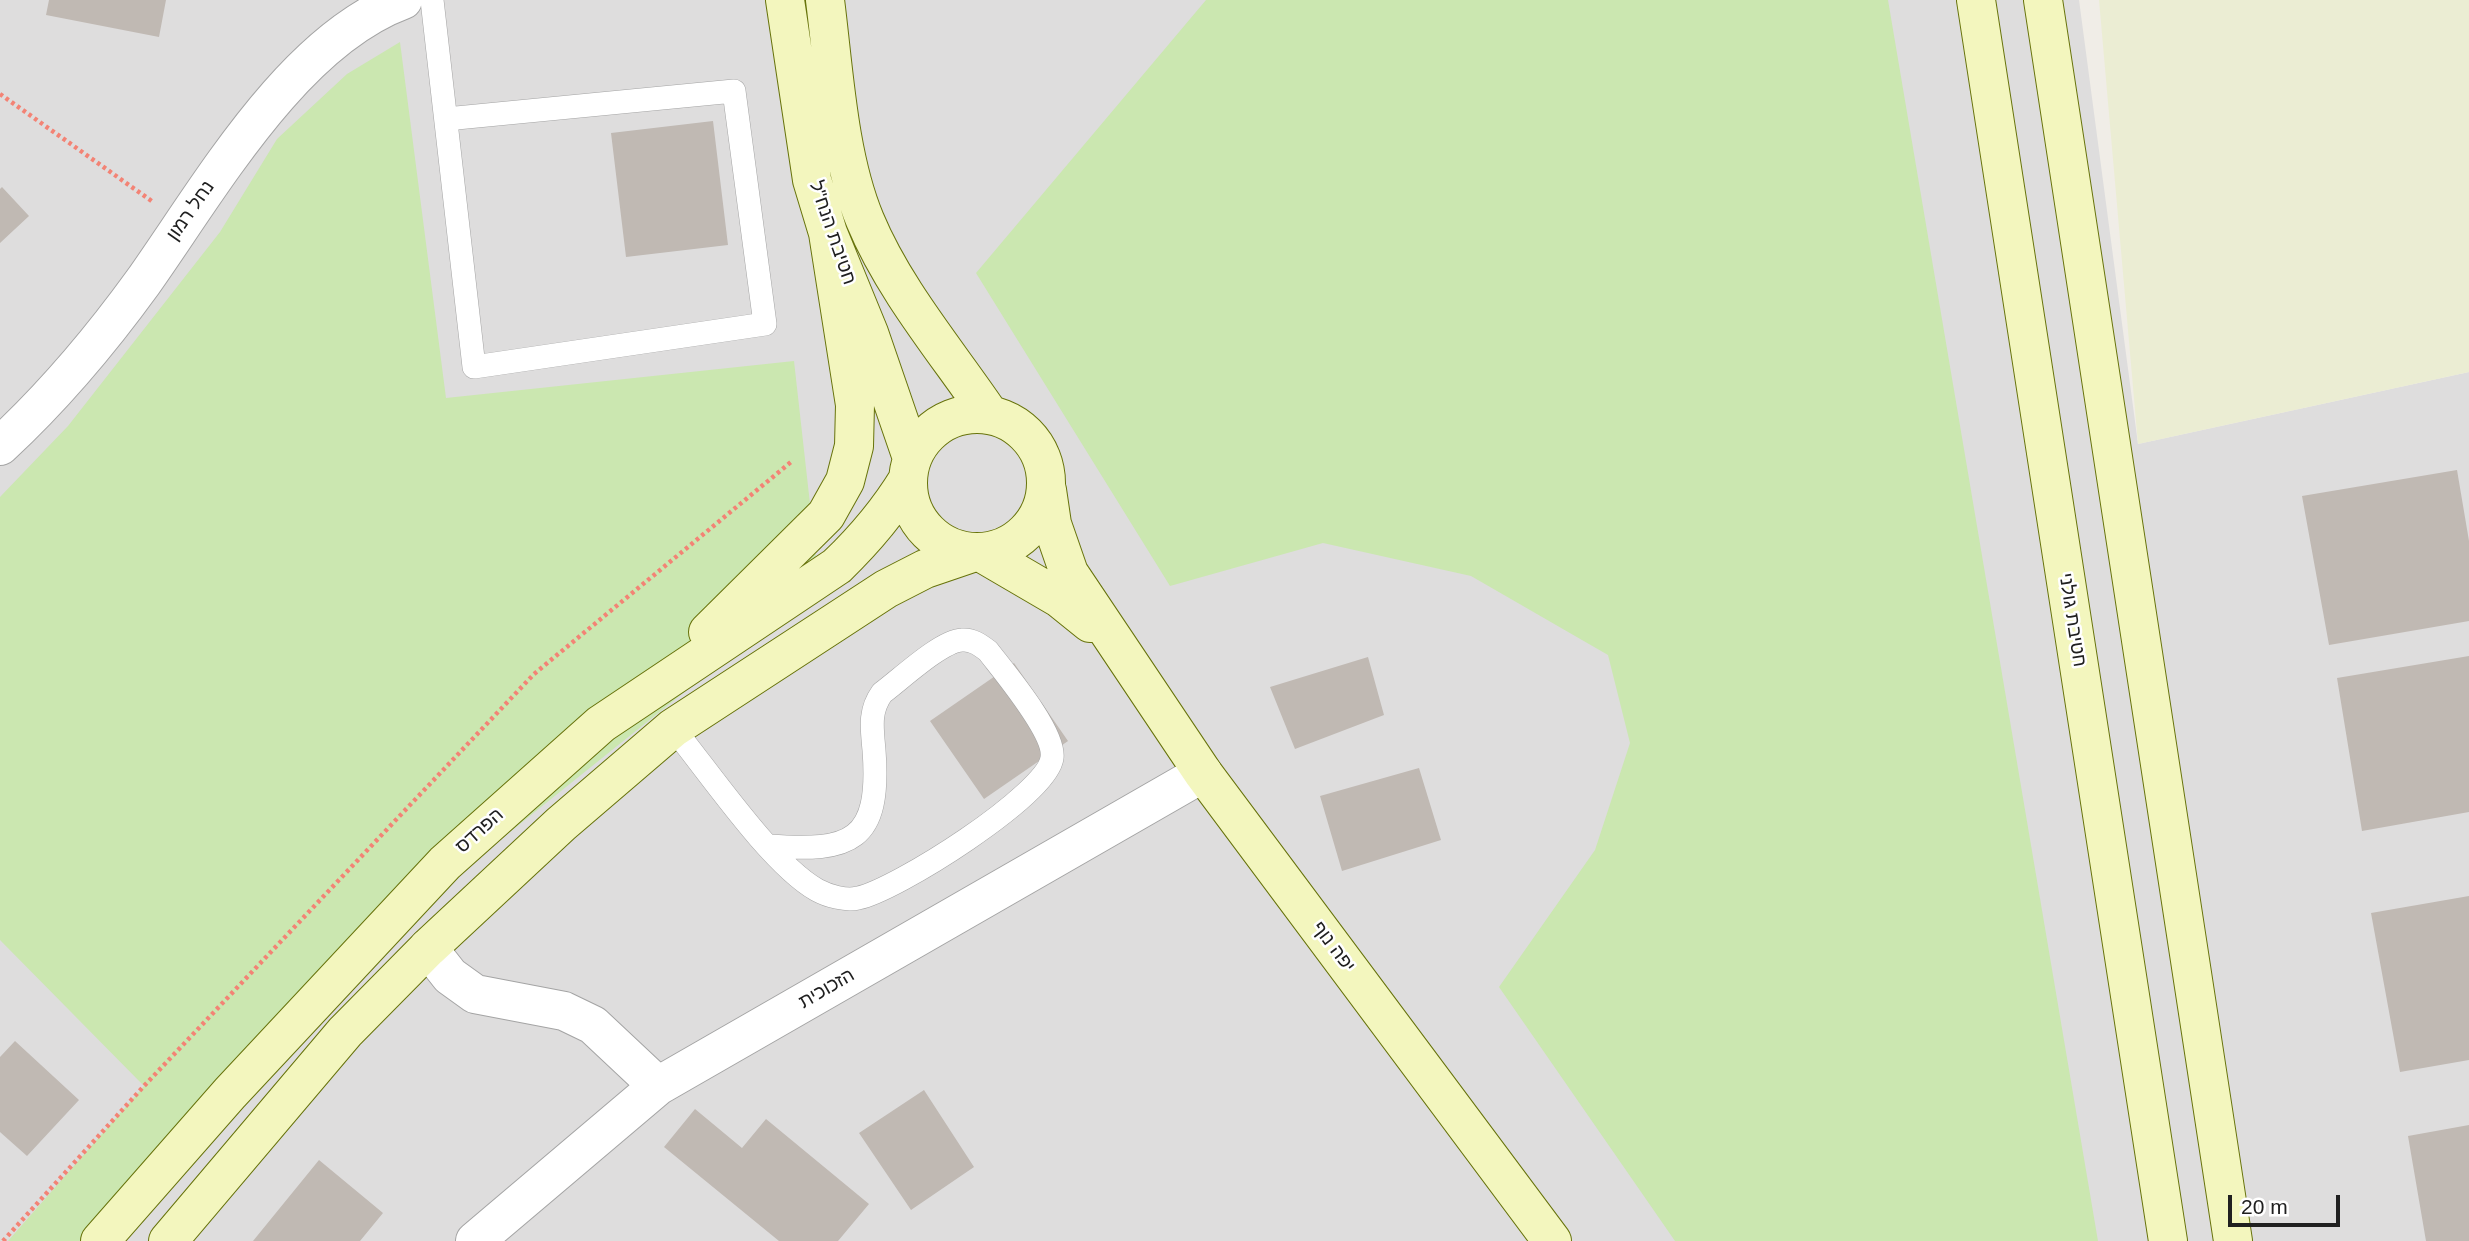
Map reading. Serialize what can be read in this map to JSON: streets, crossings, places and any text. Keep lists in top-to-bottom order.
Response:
{
  "streets": {
    "street": [
      "נחל רמון",
      "חטיבת הנח\"ל",
      "חטיבת גולני",
      "הפרדס",
      "יפה נוף",
      "הזכוכית"
    ]
  },
  "crossings": [
    ["חטיבת הנח\"ל", "הפרדס"],
    ["חטיבת הנח\"ל", "יפה נוף"],
    ["הפרדס", "יפה נוף"],
    ["יפה נוף", "הזכוכית"]
  ],
  "scale_bar": "20 m"
}
